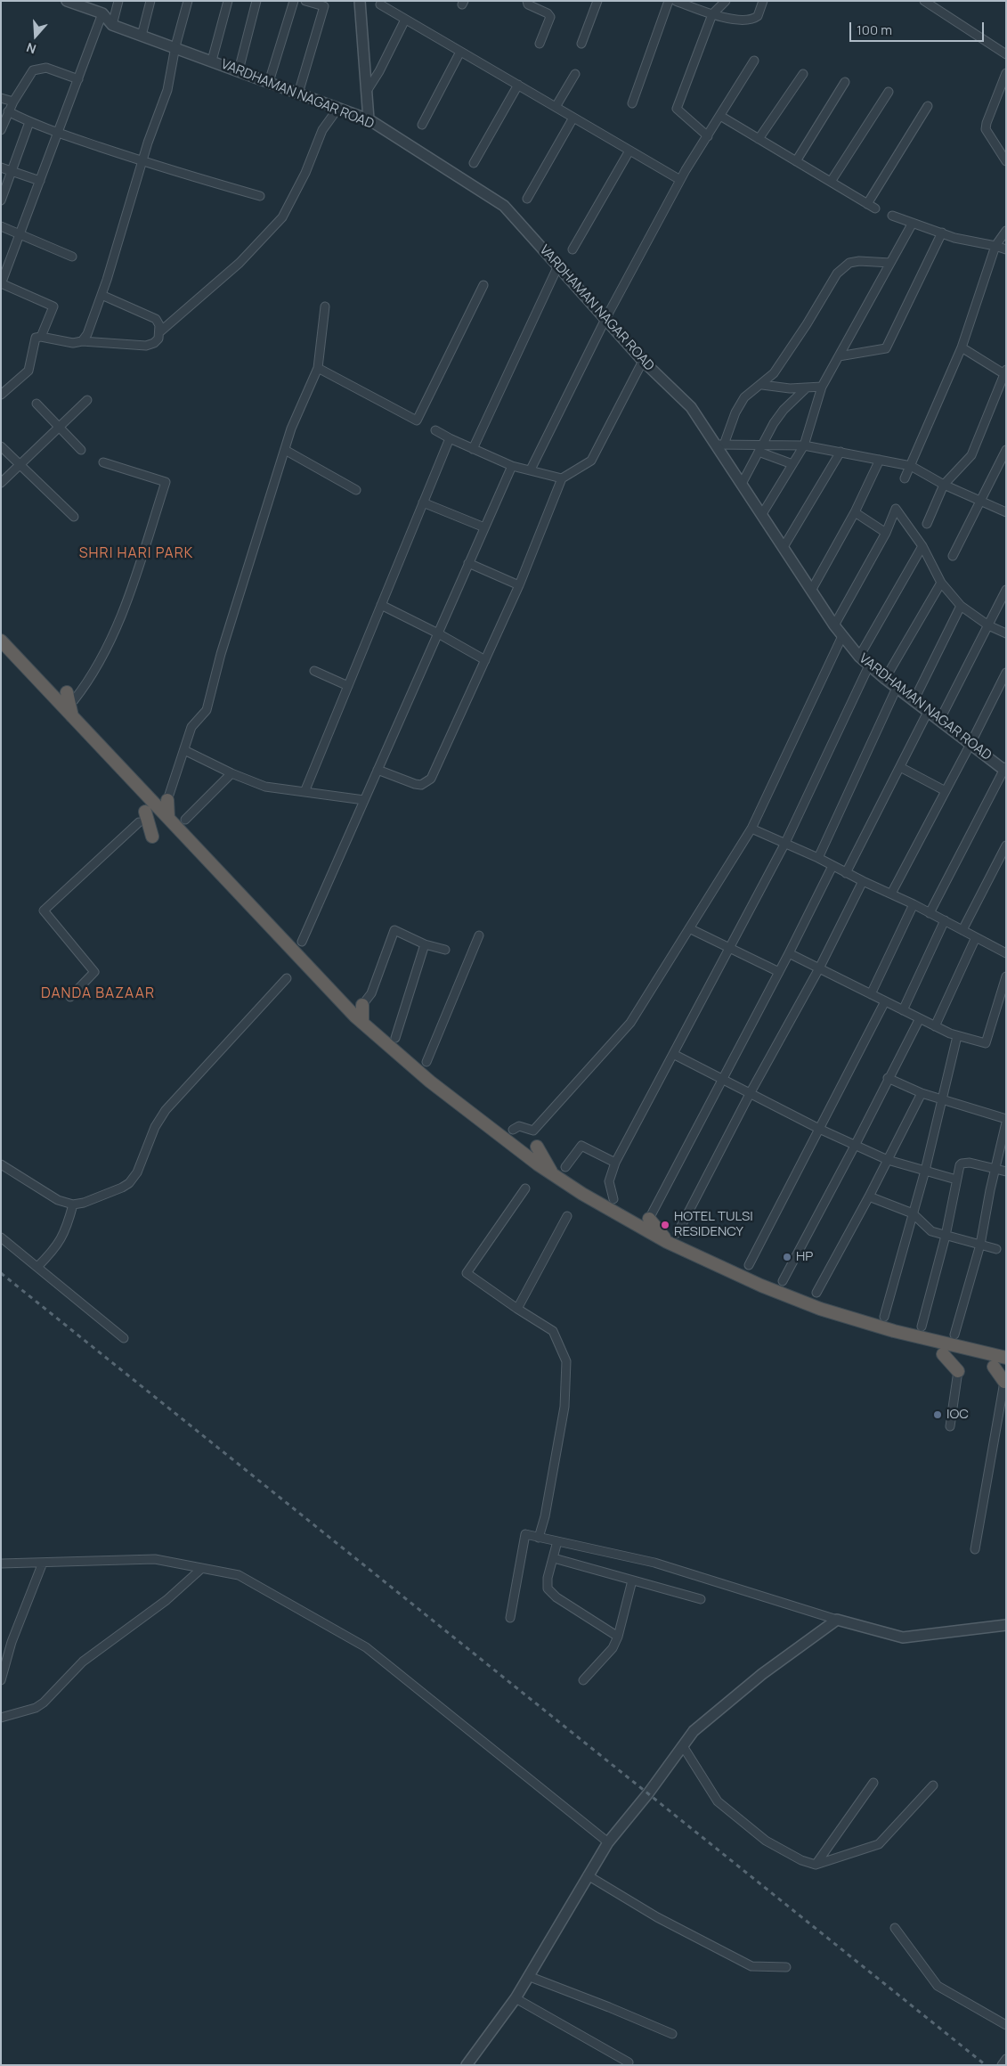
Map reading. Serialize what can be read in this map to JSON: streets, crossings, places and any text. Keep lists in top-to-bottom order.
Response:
{
  "streets": {
    "street": ["VARDHAMAN NAGAR ROAD"]
  },
  "districts": ["SHRI HARI PARK", "DANDA BAZAAR"],
  "places": ["HOTEL TULSI RESIDENCY", "HP", "IOC"],
  "scale_bar": "100 m",
  "north": "bottom"
}
